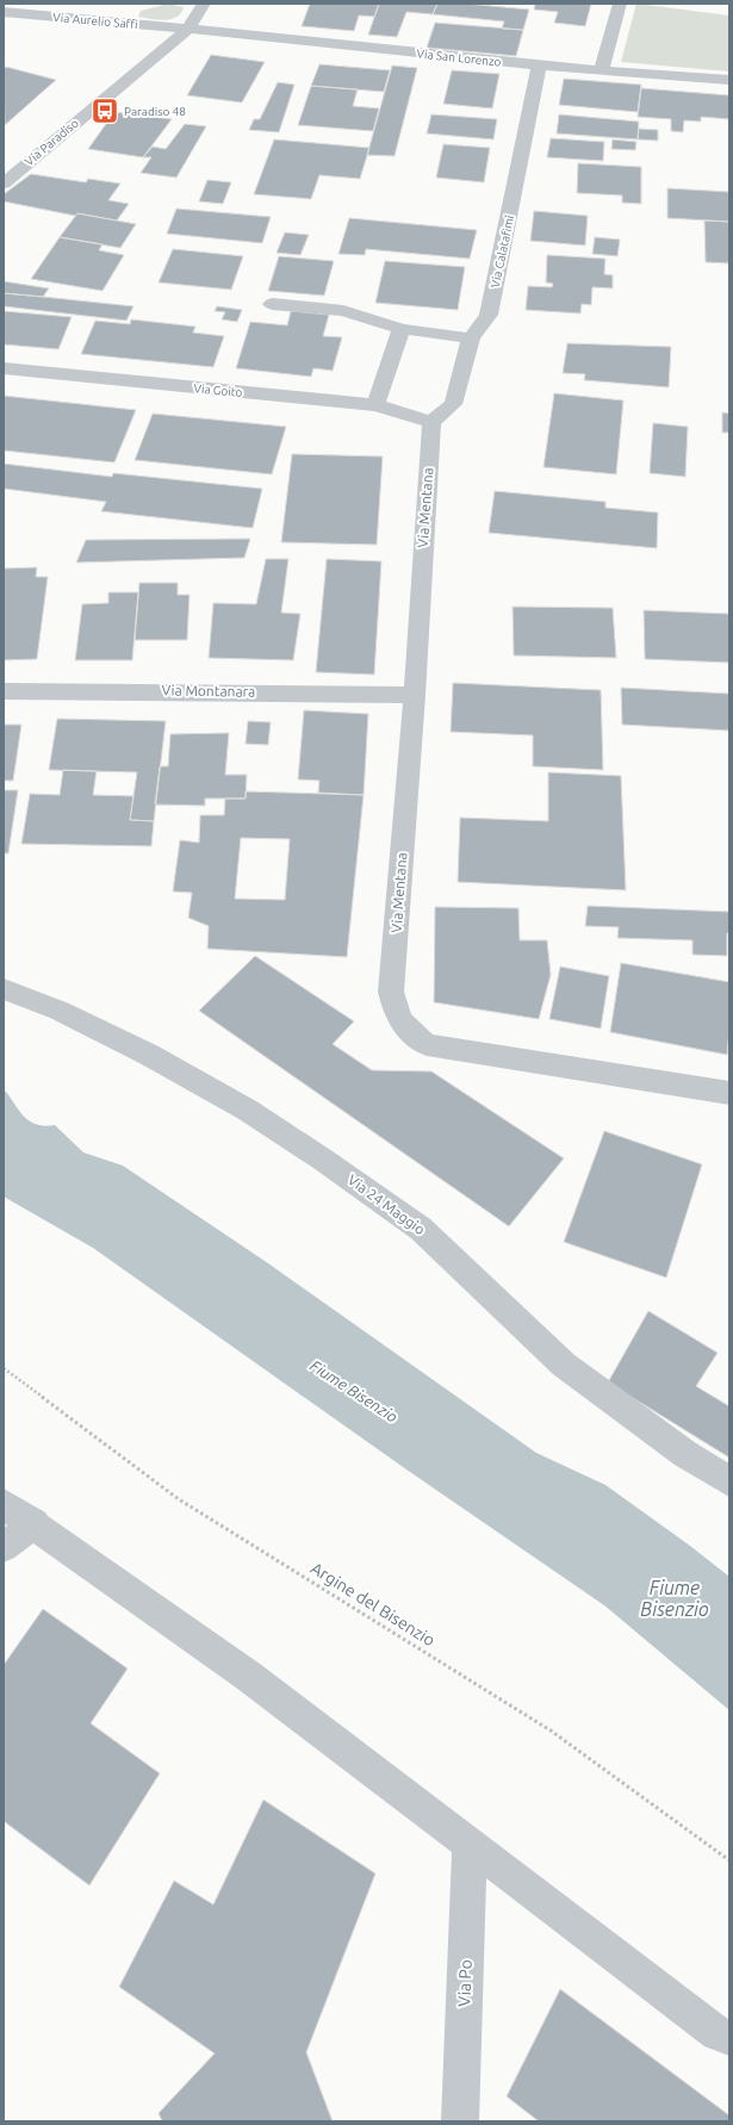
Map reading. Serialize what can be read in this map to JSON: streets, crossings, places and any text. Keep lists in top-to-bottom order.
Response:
{
  "streets": {
    "street": [
      "Via Aurelio Saffi",
      "Via San Lorenzo",
      "Via Paradiso",
      "Via Calatafimi",
      "Via Goito",
      "Via Mentana",
      "Via Montanara",
      "Via 24 Maggio",
      "Via Po"
    ],
    "path": ["Argine del Bisenzio"]
  },
  "crossings": [
    ["Via Aurelio Saffi", "Via San Lorenzo"],
    ["Via Aurelio Saffi", "Via Paradiso"],
    ["Via San Lorenzo", "Via Paradiso"],
    ["Via San Lorenzo", "Via Calatafimi"],
    ["Via Calatafimi", "Via Goito"],
    ["Via Calatafimi", "Via Mentana"],
    ["Via Goito", "Via Mentana"],
    ["Via Mentana", "Via Montanara"]
  ],
  "water": ["Fiume Bisenzio"],
  "places": {
    "bus stop": ["Paradiso 48"]
  }
}
